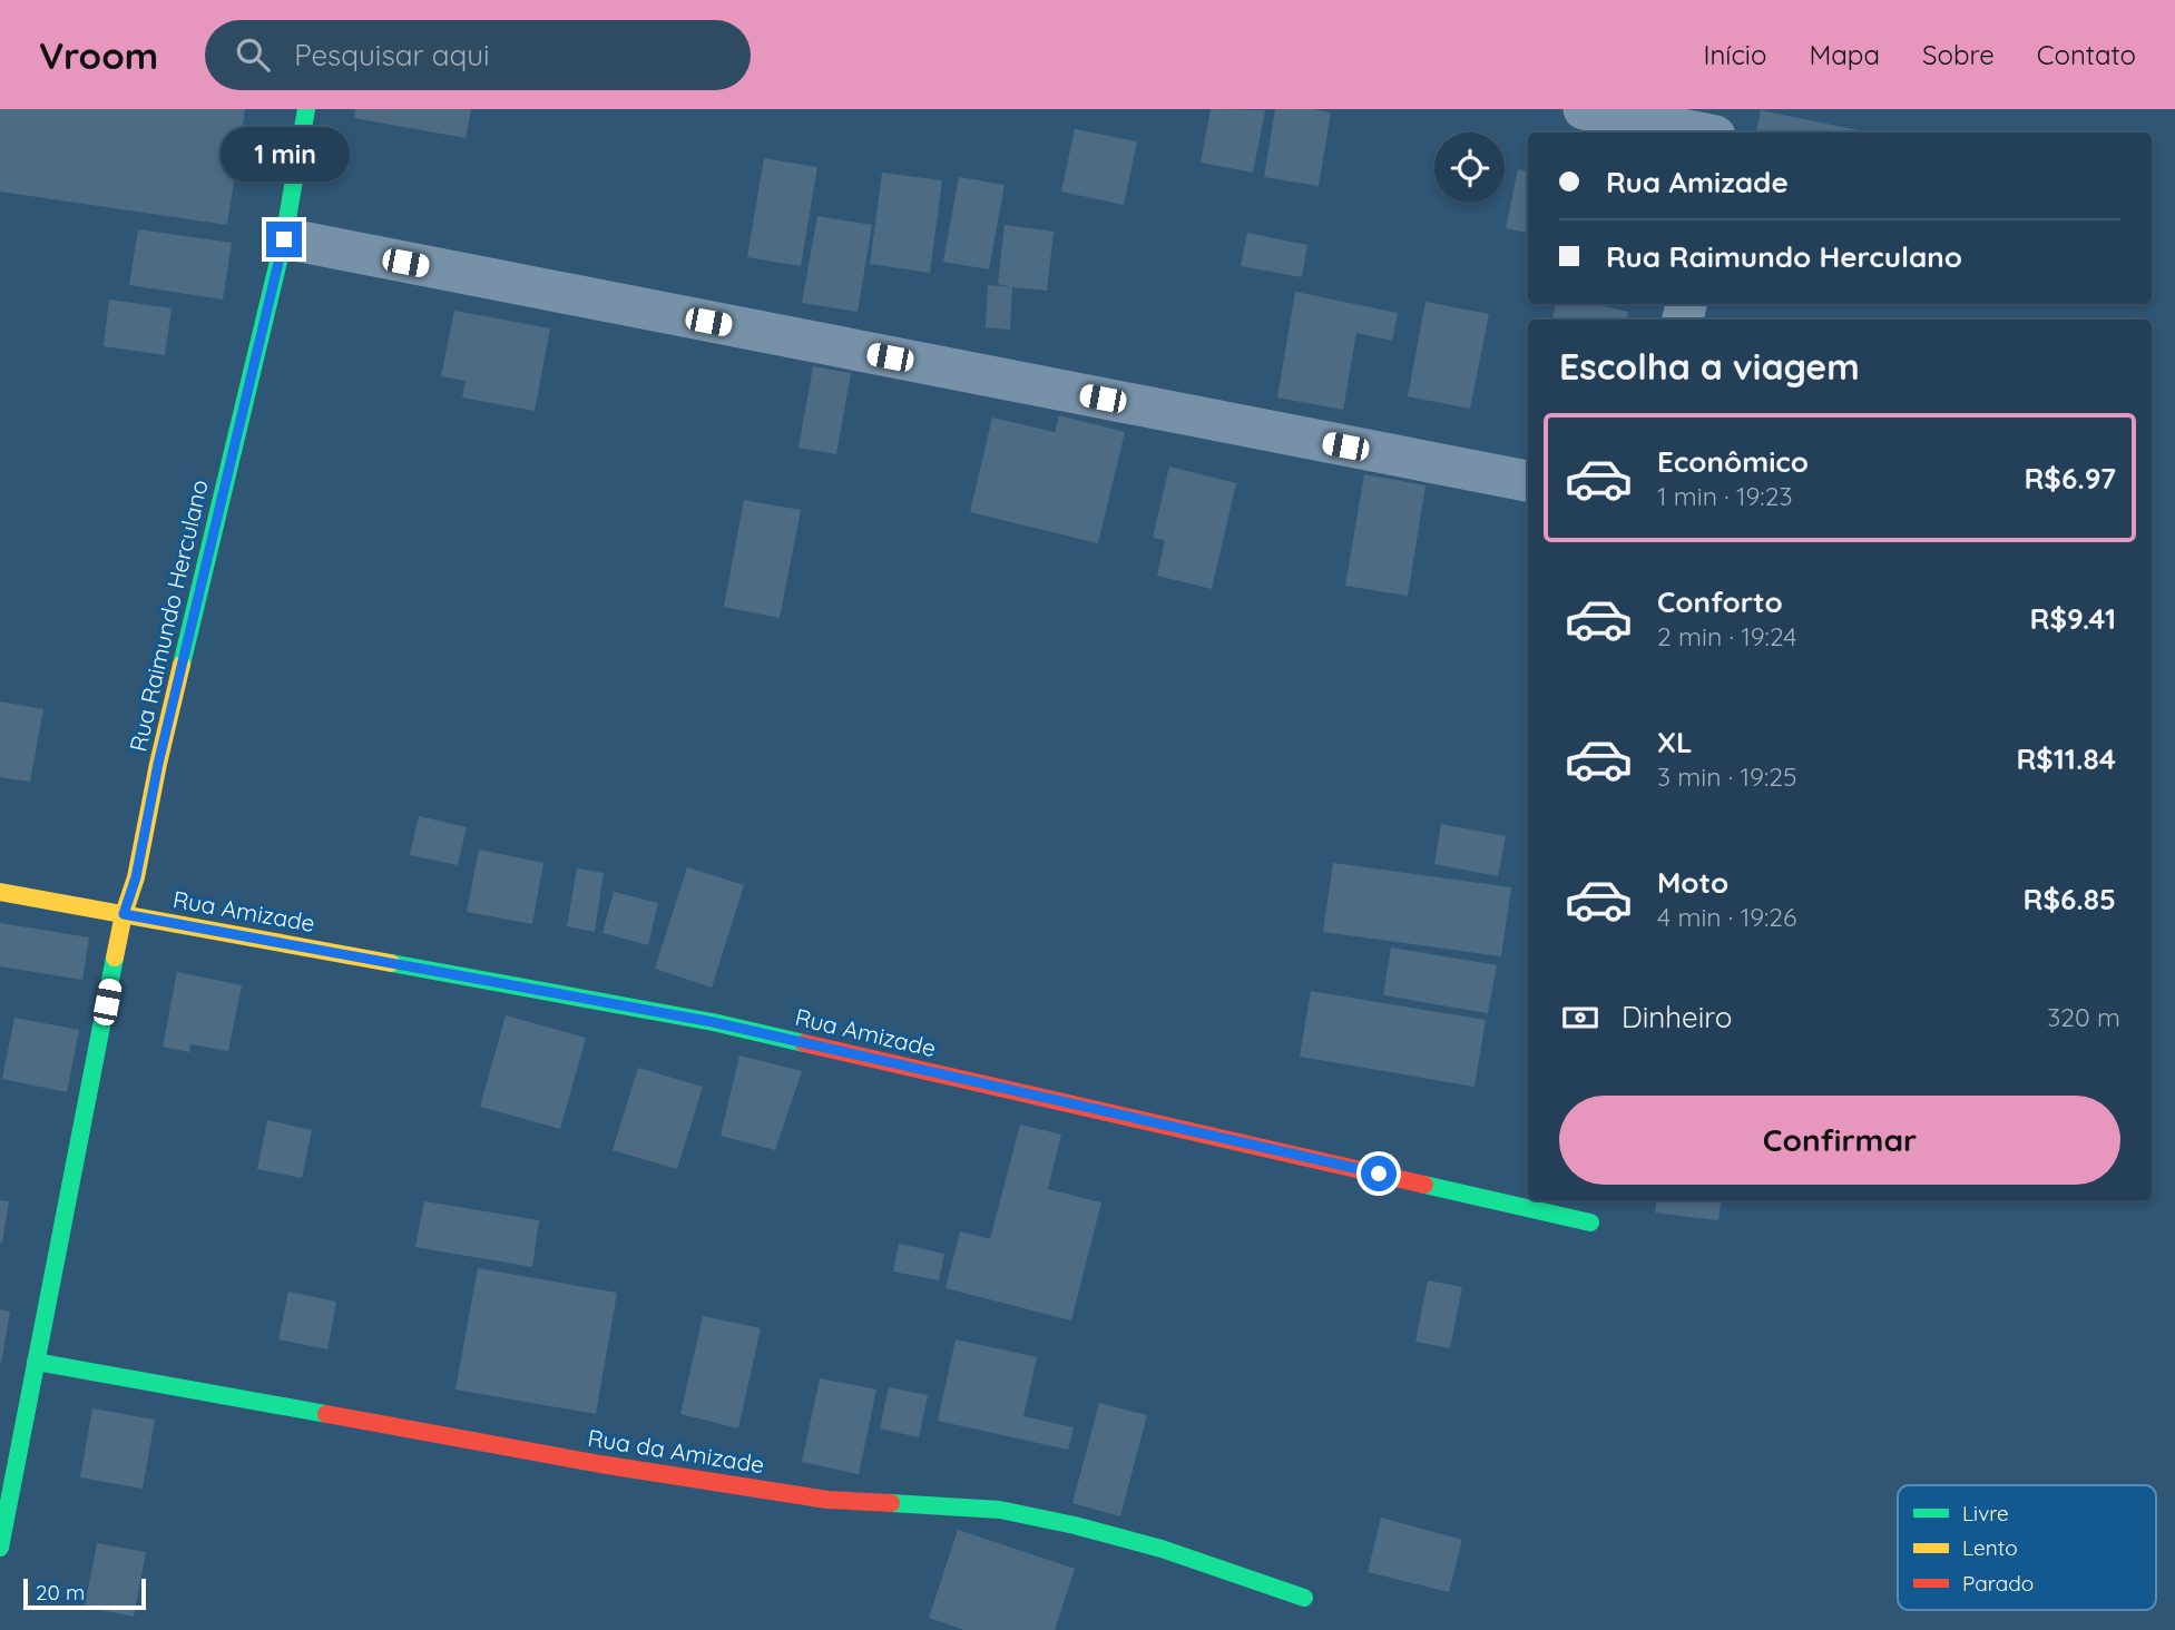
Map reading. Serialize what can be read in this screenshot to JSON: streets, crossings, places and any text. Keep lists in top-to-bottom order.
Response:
{
  "streets": {
    "street": ["Rua Raimundo Herculano", "Rua Amizade", "Rua da Amizade"]
  },
  "crossings": [
    ["Rua Raimundo Herculano", "Rua Amizade"],
    ["Rua Raimundo Herculano", "Rua da Amizade"]
  ],
  "legend": ["Livre", "Lento", "Parado"],
  "scale_bar": "20 m",
  "page": {
    "header": "Vroom",
    "search": "Pesquisar aqui",
    "nav": [
      "Início",
      "Mapa",
      "Sobre",
      "Contato"
    ],
    "bubble": "1 min",
    "banner": ["Rua Amizade", "Rua Raimundo Herculano"],
    "heading": "Escolha a viagem",
    "list": [
      {
        "name": "Econômico",
        "note": "1 min · 19:23",
        "value": "R$6.97"
      },
      {
        "name": "Conforto",
        "note": "2 min · 19:24",
        "value": "R$9.41"
      },
      {
        "name": "XL",
        "note": "3 min · 19:25",
        "value": "R$11.84"
      },
      {
        "name": "Moto",
        "note": "4 min · 19:26",
        "value": "R$6.85"
      }
    ],
    "pay": ["Dinheiro", "320 m"],
    "buttons": "Confirmar",
    "scale": "20 m"
  }
}
